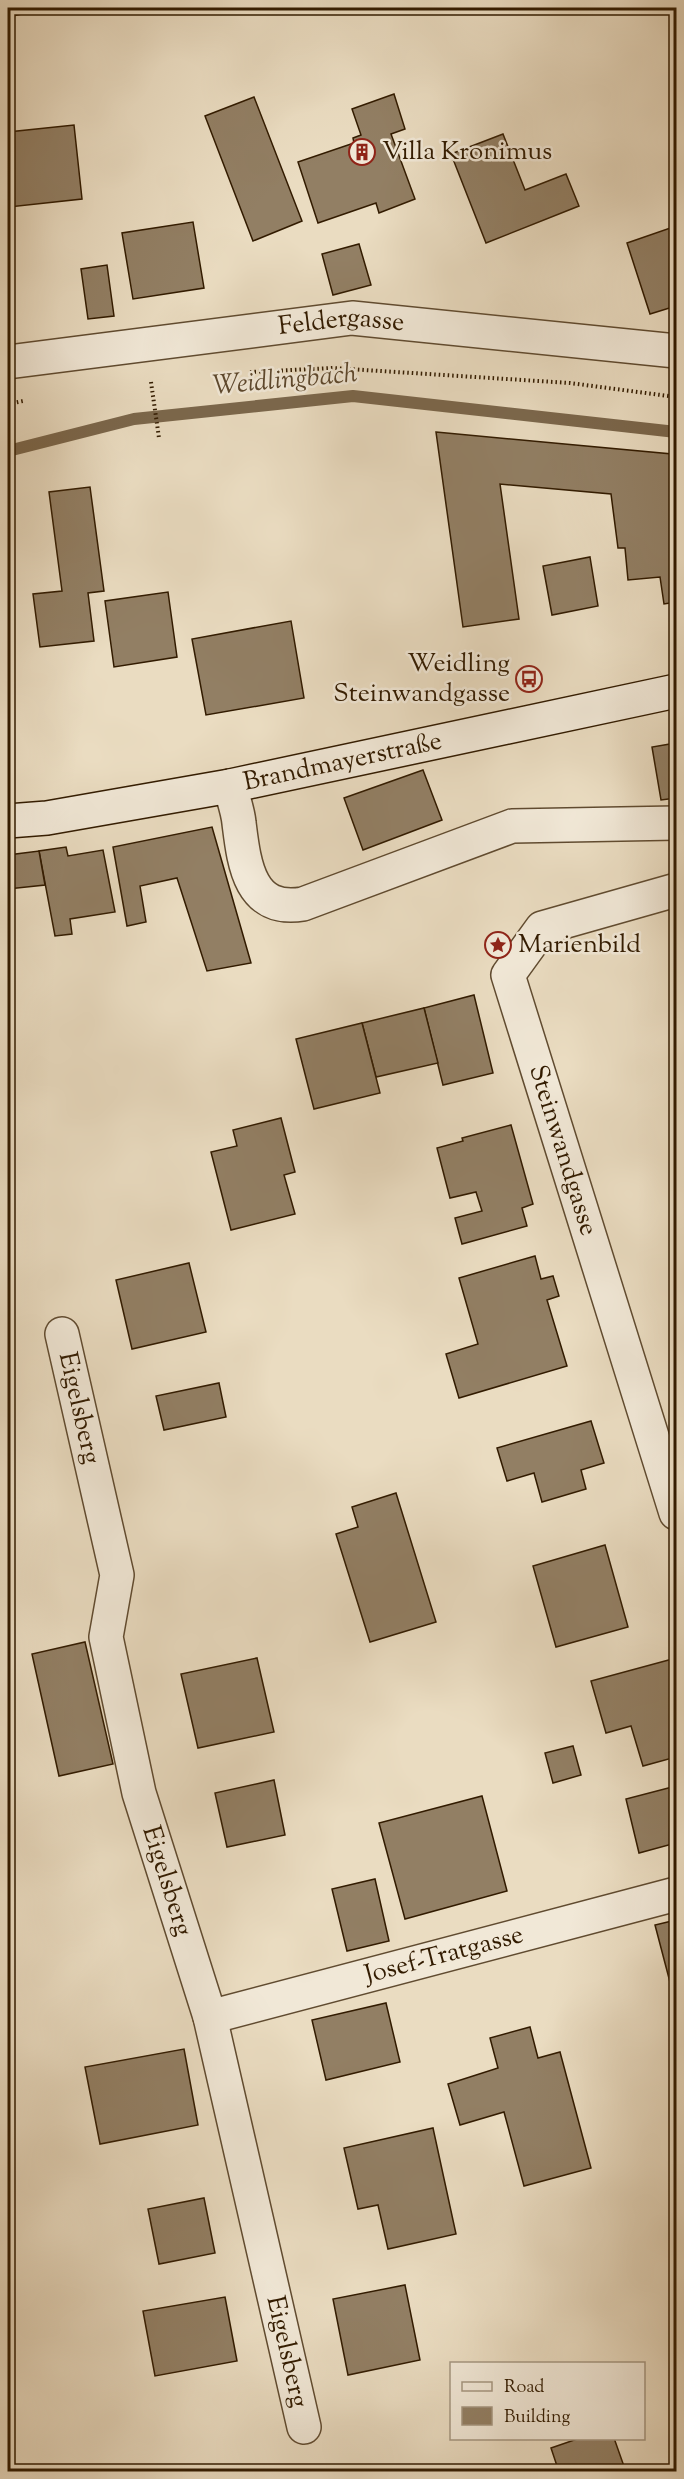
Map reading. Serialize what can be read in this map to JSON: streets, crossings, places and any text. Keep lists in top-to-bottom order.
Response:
{
  "streets": {
    "street": [
      "Feldergasse",
      "Brandmayerstraße",
      "Steinwandgasse",
      "Eigelsberg",
      "Josef-Tratgasse"
    ]
  },
  "crossings": [
    ["Eigelsberg", "Josef-Tratgasse"]
  ],
  "water": ["Weidlingbach"],
  "places": {
    "building": ["Villa Kronimus"],
    "bus stop": ["Weidling Steinwandgasse"],
    "place": ["Marienbild"]
  },
  "legend": ["Road", "Building"]
}
